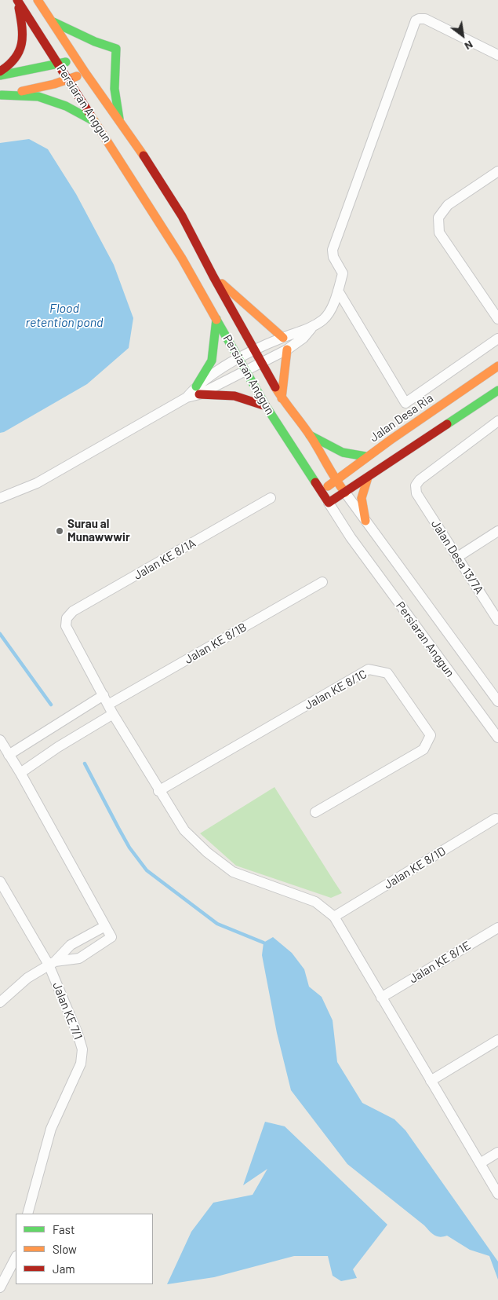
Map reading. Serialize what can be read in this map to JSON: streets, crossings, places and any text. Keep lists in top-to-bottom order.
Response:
{
  "streets": {
    "main road": ["Persiaran Anggun", "Jalan Desa Ria"],
    "street": [
      "Jalan Desa 13/7A",
      "Jalan KE 8/1A",
      "Jalan KE 8/1B",
      "Jalan KE 8/1C",
      "Jalan KE 8/1D",
      "Jalan KE 8/1E",
      "Jalan KE 7/1"
    ]
  },
  "crossings": [
    ["Persiaran Anggun", "Jalan Desa Ria"]
  ],
  "water": ["Flood retention pond"],
  "places": ["Surau al Munawwwir"],
  "legend": ["Fast", "Slow", "Jam"],
  "north": "bottom right"
}
